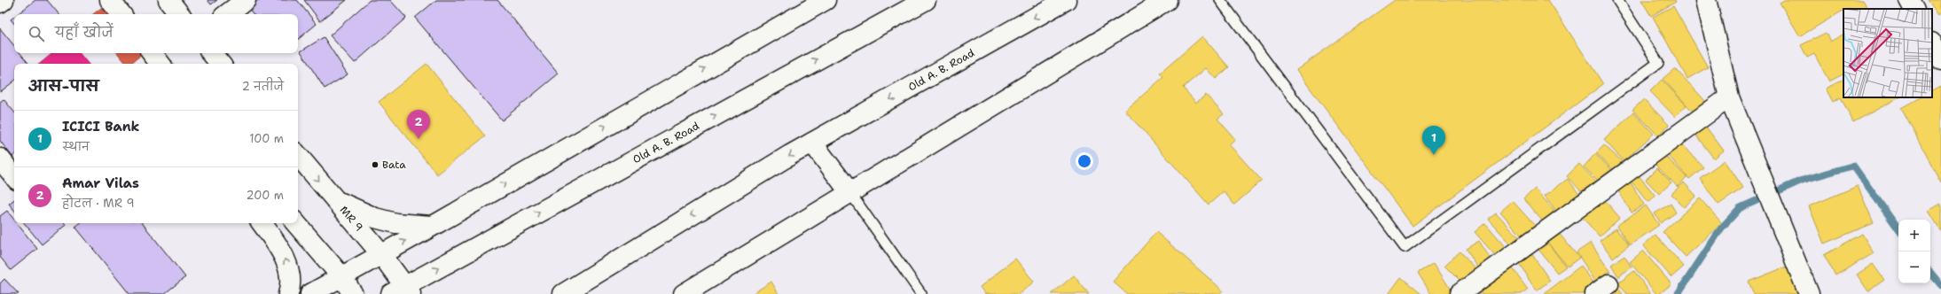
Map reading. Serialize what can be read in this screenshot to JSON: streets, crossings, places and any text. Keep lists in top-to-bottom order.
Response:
{
  "streets": {
    "street": ["Old A. B. Road", "MR 9"]
  },
  "crossings": [
    ["Old A. B. Road", "MR 9"]
  ],
  "places": ["Bata"],
  "page": {
    "search": "यहाँ खोजें",
    "heading": ["आस-पास", "2 नतीजे"],
    "pins": ["2", "1"],
    "list": [
      {
        "mark": "1",
        "name": "ICICI Bank",
        "note": "स्थान",
        "value": "100 m"
      },
      {
        "mark": "2",
        "name": "Amar Vilas",
        "note": "होटल · MR 9",
        "value": "200 m"
      }
    ],
    "map_buttons": ["+", "−"]
  }
}
